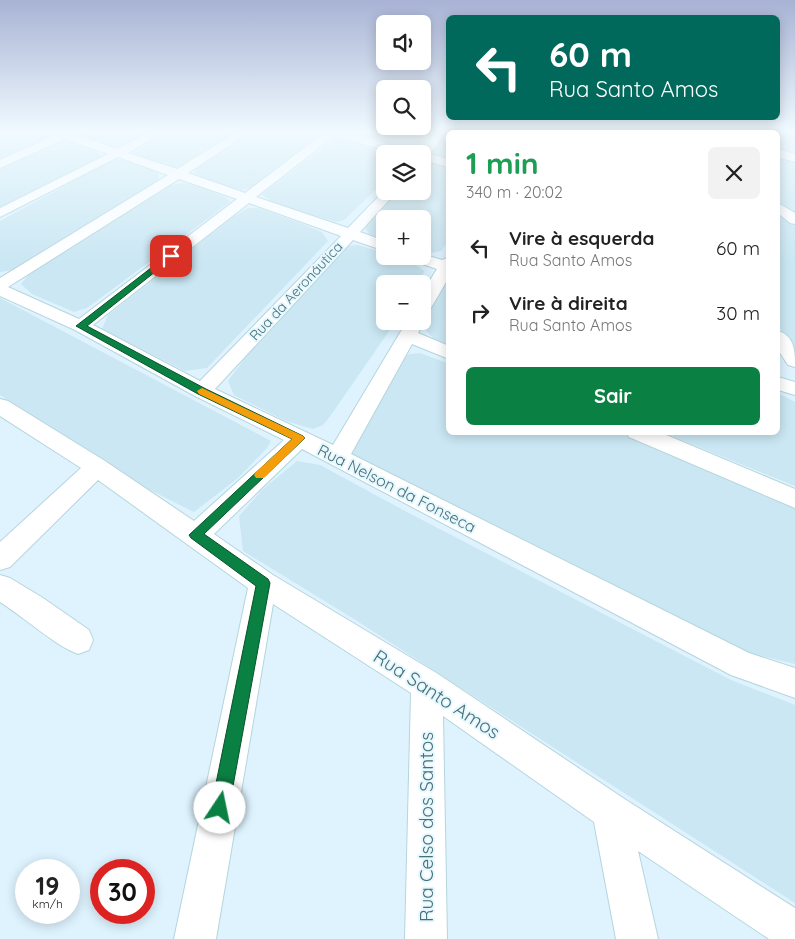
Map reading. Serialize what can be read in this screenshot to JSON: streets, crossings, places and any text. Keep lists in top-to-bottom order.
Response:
{
  "streets": {
    "street": [
      "Rua da Aeronáutica",
      "Rua Nelson da Fonseca",
      "Rua Santo Amos",
      "Rua Celso dos Santos"
    ]
  },
  "crossings": [
    ["Rua da Aeronáutica", "Rua Nelson da Fonseca"],
    ["Rua Santo Amos", "Rua Celso dos Santos"]
  ],
  "page": {
    "map_buttons": ["+", "−"],
    "turn": ["60 m", "Rua Santo Amos"],
    "heading": ["1 min", "340 m · 20:02"],
    "list": [
      {
        "name": "Vire à esquerda",
        "note": "Rua Santo Amos",
        "value": "60 m"
      },
      {
        "name": "Vire à direita",
        "note": "Rua Santo Amos",
        "value": "30 m"
      }
    ],
    "buttons": "Sair",
    "speed": "19 km/h",
    "limit": "30"
  }
}
